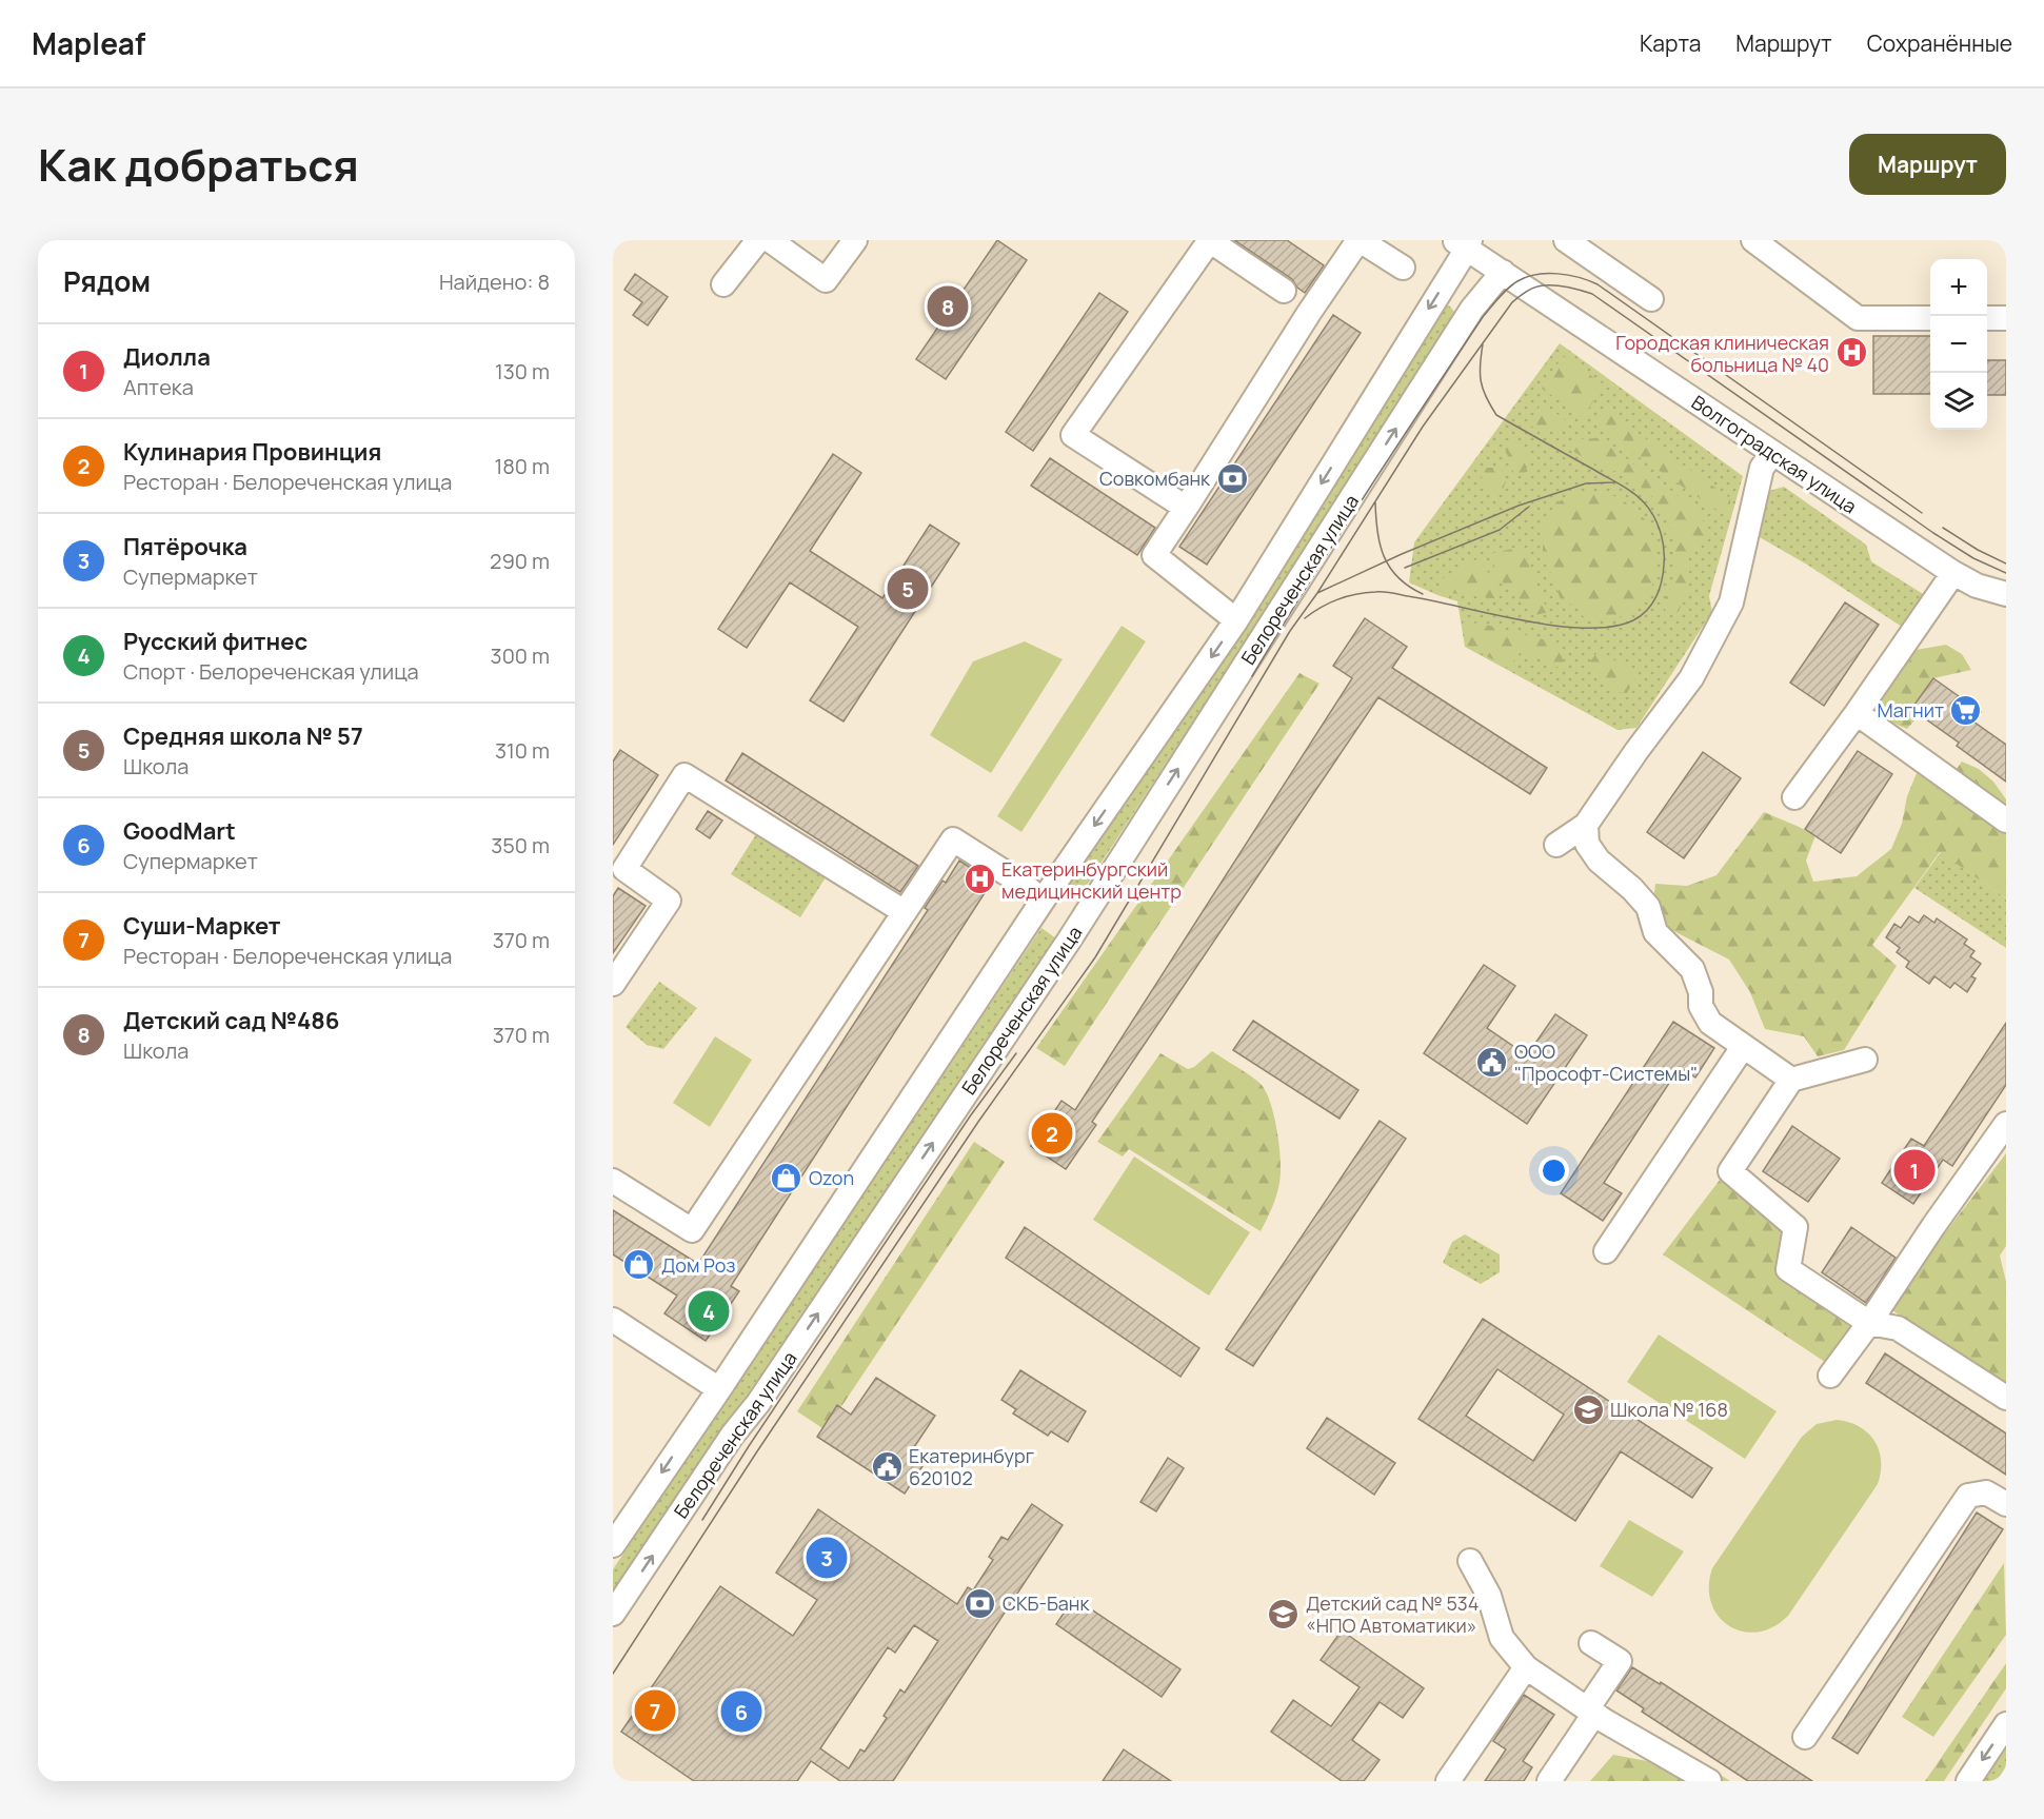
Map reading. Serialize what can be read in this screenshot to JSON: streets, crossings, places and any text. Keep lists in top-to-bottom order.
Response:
{
  "streets": {
    "street": ["Волгоградская улица", "Белореченская улица"]
  },
  "crossings": [
    ["Волгоградская улица", "Белореченская улица"]
  ],
  "places": {
    "hospital": ["Городская клиническая больница № 40", "Екатеринбургский медицинский центр"],
    "bank": ["Совкомбанк", "СКБ-Банк"],
    "supermarket": ["Магнит"],
    "public building": ["ООО \"Прософт-Системы\"", "Екатеринбург 620102"],
    "shop": ["Ozon", "Дом Роз"],
    "school or university": ["Школа № 168", "Детский сад № 534 «НПО Автоматики»"]
  },
  "page": {
    "header": "Mapleaf",
    "nav": ["Карта", "Маршрут", "Сохранённые"],
    "title": "Как добраться",
    "buttons": "Маршрут",
    "heading": ["Рядом", "Найдено: 8"],
    "map_buttons": ["+", "−"],
    "pins": [
      "8",
      "5",
      "2",
      "1",
      "4",
      "3",
      "7",
      "6"
    ],
    "list": [
      {
        "mark": "1",
        "name": "Диолла",
        "note": "Аптека",
        "value": "130 m"
      },
      {
        "mark": "2",
        "name": "Кулинария Провинция",
        "note": "Ресторан · Белореченская улица",
        "value": "180 m"
      },
      {
        "mark": "3",
        "name": "Пятёрочка",
        "note": "Супермаркет",
        "value": "290 m"
      },
      {
        "mark": "4",
        "name": "Русский фитнес",
        "note": "Спорт · Белореченская улица",
        "value": "300 m"
      },
      {
        "mark": "5",
        "name": "Средняя школа № 57",
        "note": "Школа",
        "value": "310 m"
      },
      {
        "mark": "6",
        "name": "GoodMart",
        "note": "Супермаркет",
        "value": "350 m"
      },
      {
        "mark": "7",
        "name": "Суши-Маркет",
        "note": "Ресторан · Белореченская улица",
        "value": "370 m"
      },
      {
        "mark": "8",
        "name": "Детский сад №486",
        "note": "Школа",
        "value": "370 m"
      }
    ]
  }
}
